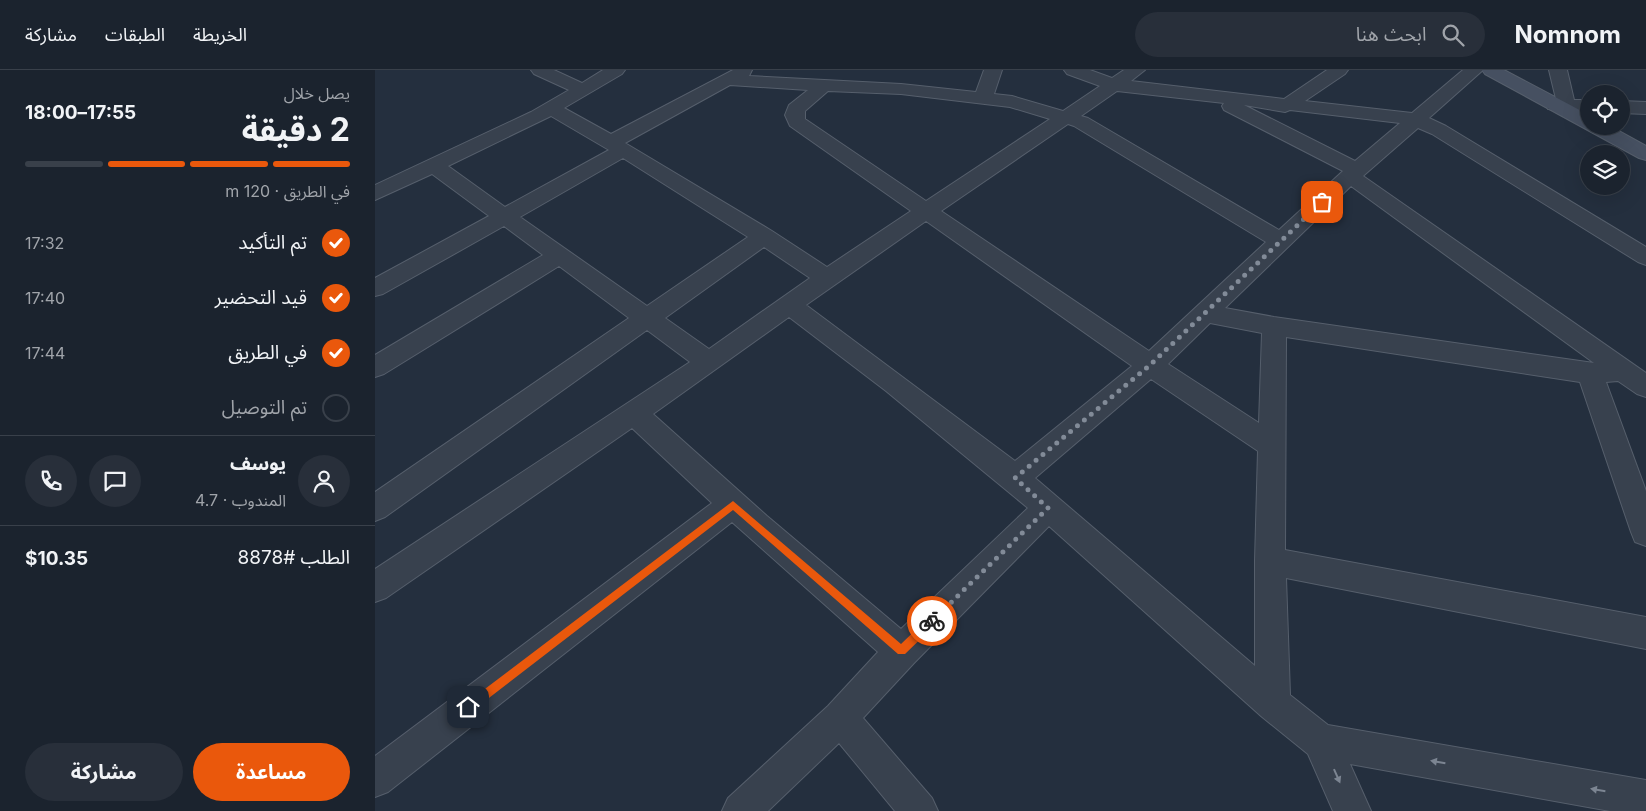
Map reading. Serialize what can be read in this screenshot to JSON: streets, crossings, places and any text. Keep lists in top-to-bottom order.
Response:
{
  "page": {
    "header": "Nomnom",
    "search": "ابحث هنا",
    "nav": ["الخريطة", "الطبقات", "مشاركة"],
    "heading": ["2 دقيقة", "يصل خلال", "17:55–18:00"],
    "panel": [
      "يوسف",
      "المندوب · 4.7",
      "الطلب #8878",
      "$10.35"
    ],
    "bar": "في الطريق · 120 m",
    "list": [
      ["تم التأكيد", "17:32"],
      ["قيد التحضير", "17:40"],
      ["في الطريق", "17:44"],
      "تم التوصيل"
    ],
    "buttons": ["مساعدة", "مشاركة"]
  }
}
